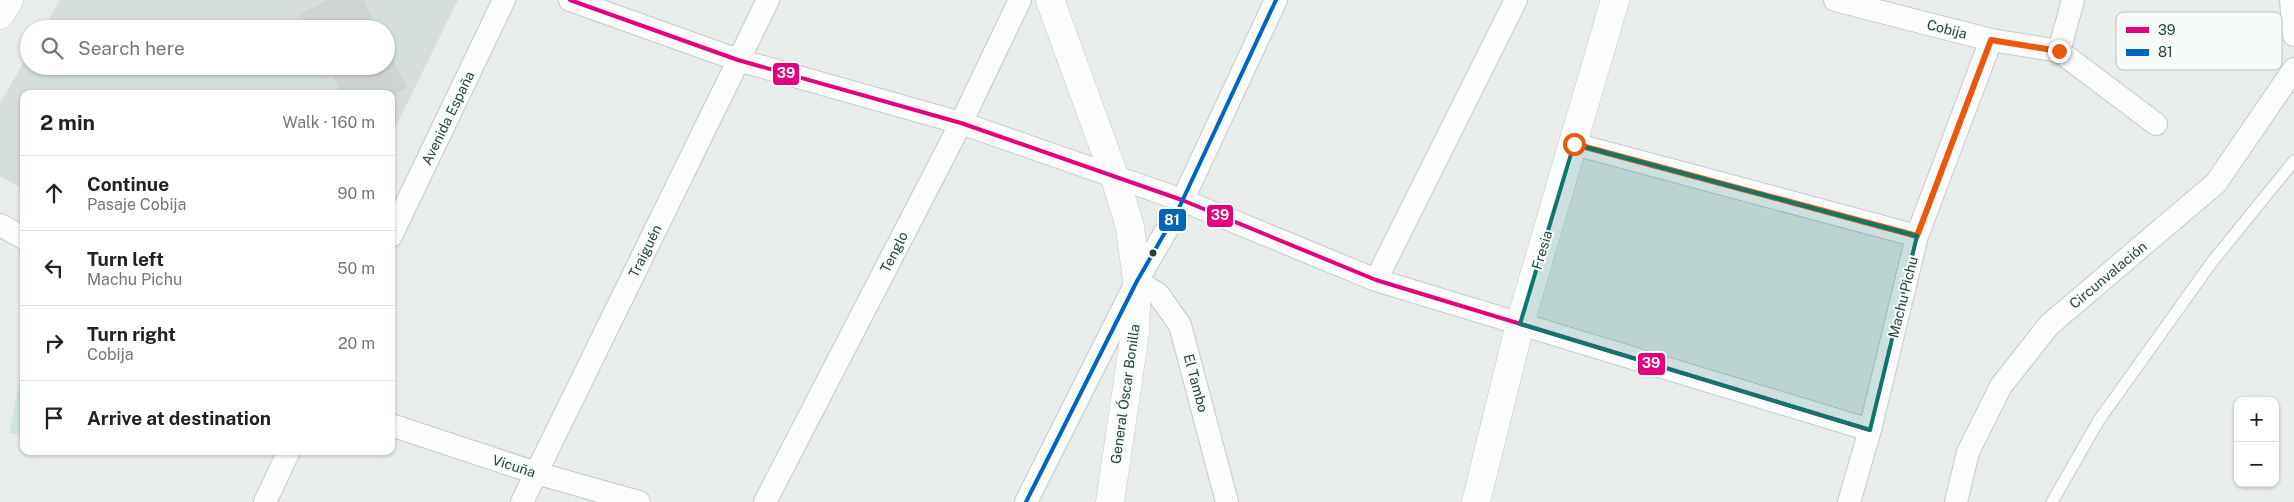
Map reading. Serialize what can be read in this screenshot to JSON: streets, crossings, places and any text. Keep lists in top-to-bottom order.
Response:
{
  "streets": {
    "street": [
      "Cobija",
      "Avenida España",
      "Fresia",
      "Traiguén",
      "Tenglo",
      "Circunvalación",
      "Machu Pichu",
      "El Tambo",
      "General Óscar Bonilla",
      "Vicuña"
    ]
  },
  "crossings": [
    ["Cobija", "Machu Pichu"],
    ["Traiguén", "Vicuña"],
    ["El Tambo", "General Óscar Bonilla"]
  ],
  "lines": ["transit line 39", "transit line 81"],
  "legend": ["39", "81"],
  "page": {
    "search": "Search here",
    "heading": ["2 min", "Walk · 160 m"],
    "list": [
      ["Continue", "Pasaje Cobija", "90 m"],
      ["Turn left", "Machu Pichu", "50 m"],
      ["Turn right", "Cobija", "20 m"],
      "Arrive at destination"
    ],
    "map_buttons": ["+", "−"]
  }
}
